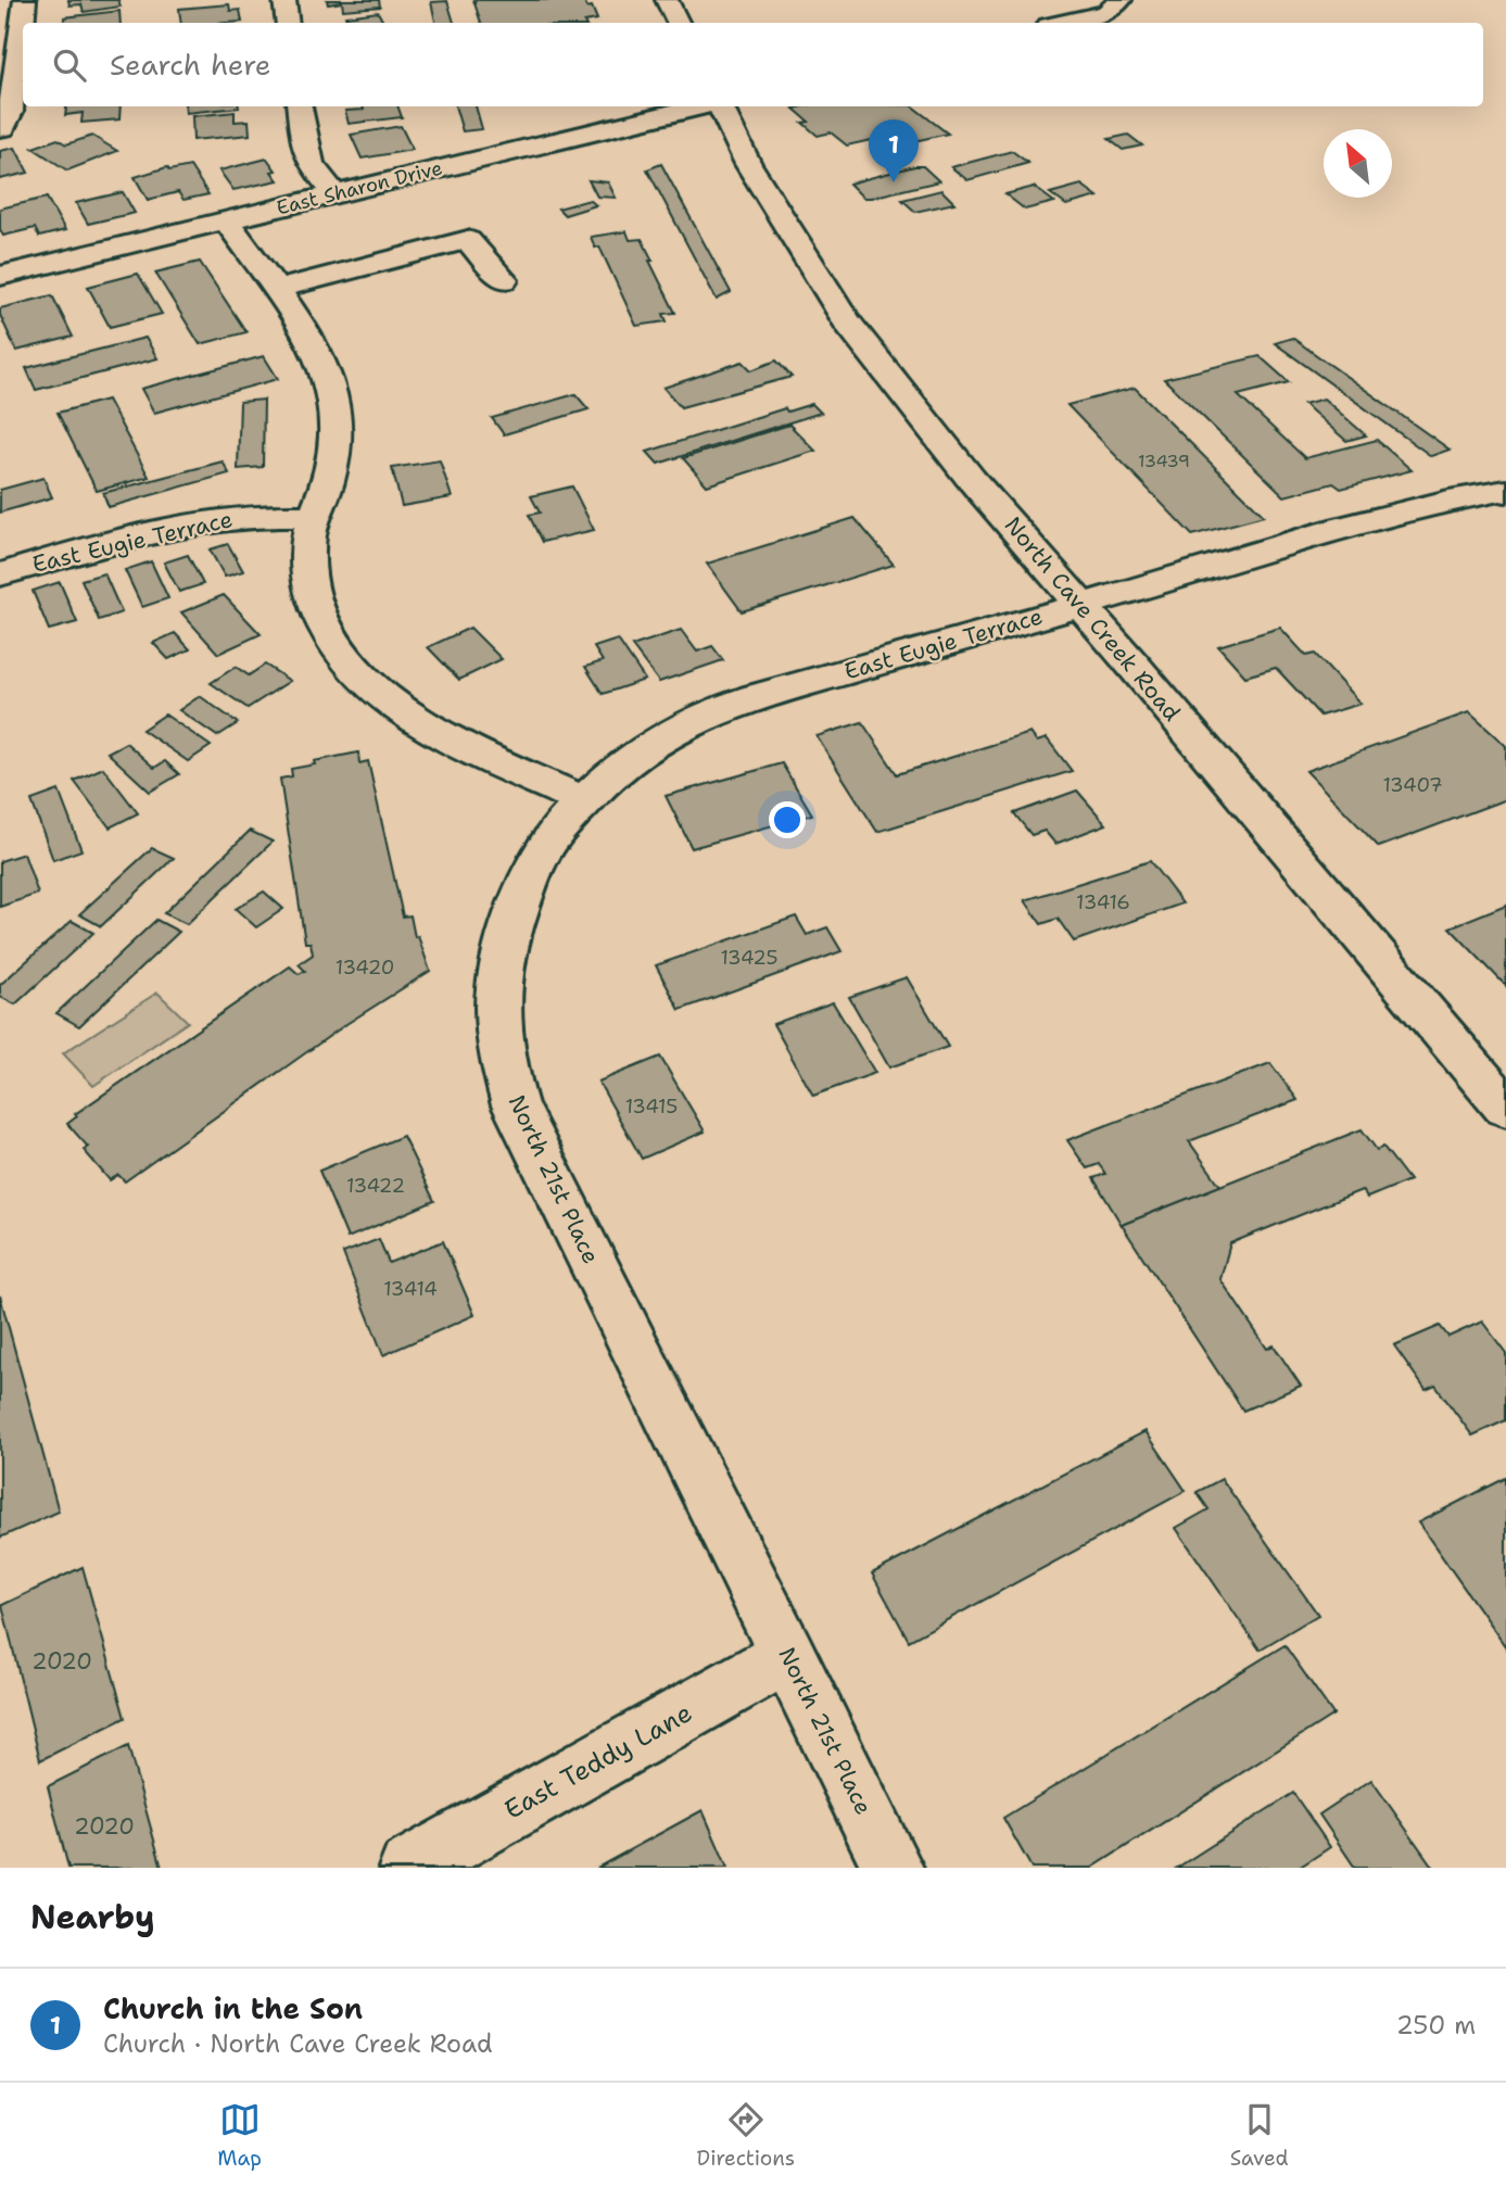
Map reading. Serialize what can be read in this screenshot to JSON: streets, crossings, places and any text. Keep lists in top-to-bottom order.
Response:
{
  "streets": {
    "street": [
      "East Sharon Drive",
      "East Eugie Terrace",
      "North Cave Creek Road",
      "North 21st Place",
      "East Teddy Lane"
    ]
  },
  "crossings": [
    ["East Eugie Terrace", "North Cave Creek Road"],
    ["East Eugie Terrace", "North 21st Place"],
    ["North 21st Place", "East Teddy Lane"]
  ],
  "house_numbers": [
    "13439",
    "13407",
    "13416",
    "13425",
    "13420",
    "13415",
    "13422",
    "13414",
    "2020",
    "2020"
  ],
  "north": "top left",
  "page": {
    "search": "Search here",
    "pins": "1",
    "heading": "Nearby",
    "list": [
      {
        "mark": "1",
        "name": "Church in the Son",
        "note": "Church · North Cave Creek Road",
        "value": "250 m"
      }
    ],
    "nav": ["Map", "Directions", "Saved"]
  }
}
